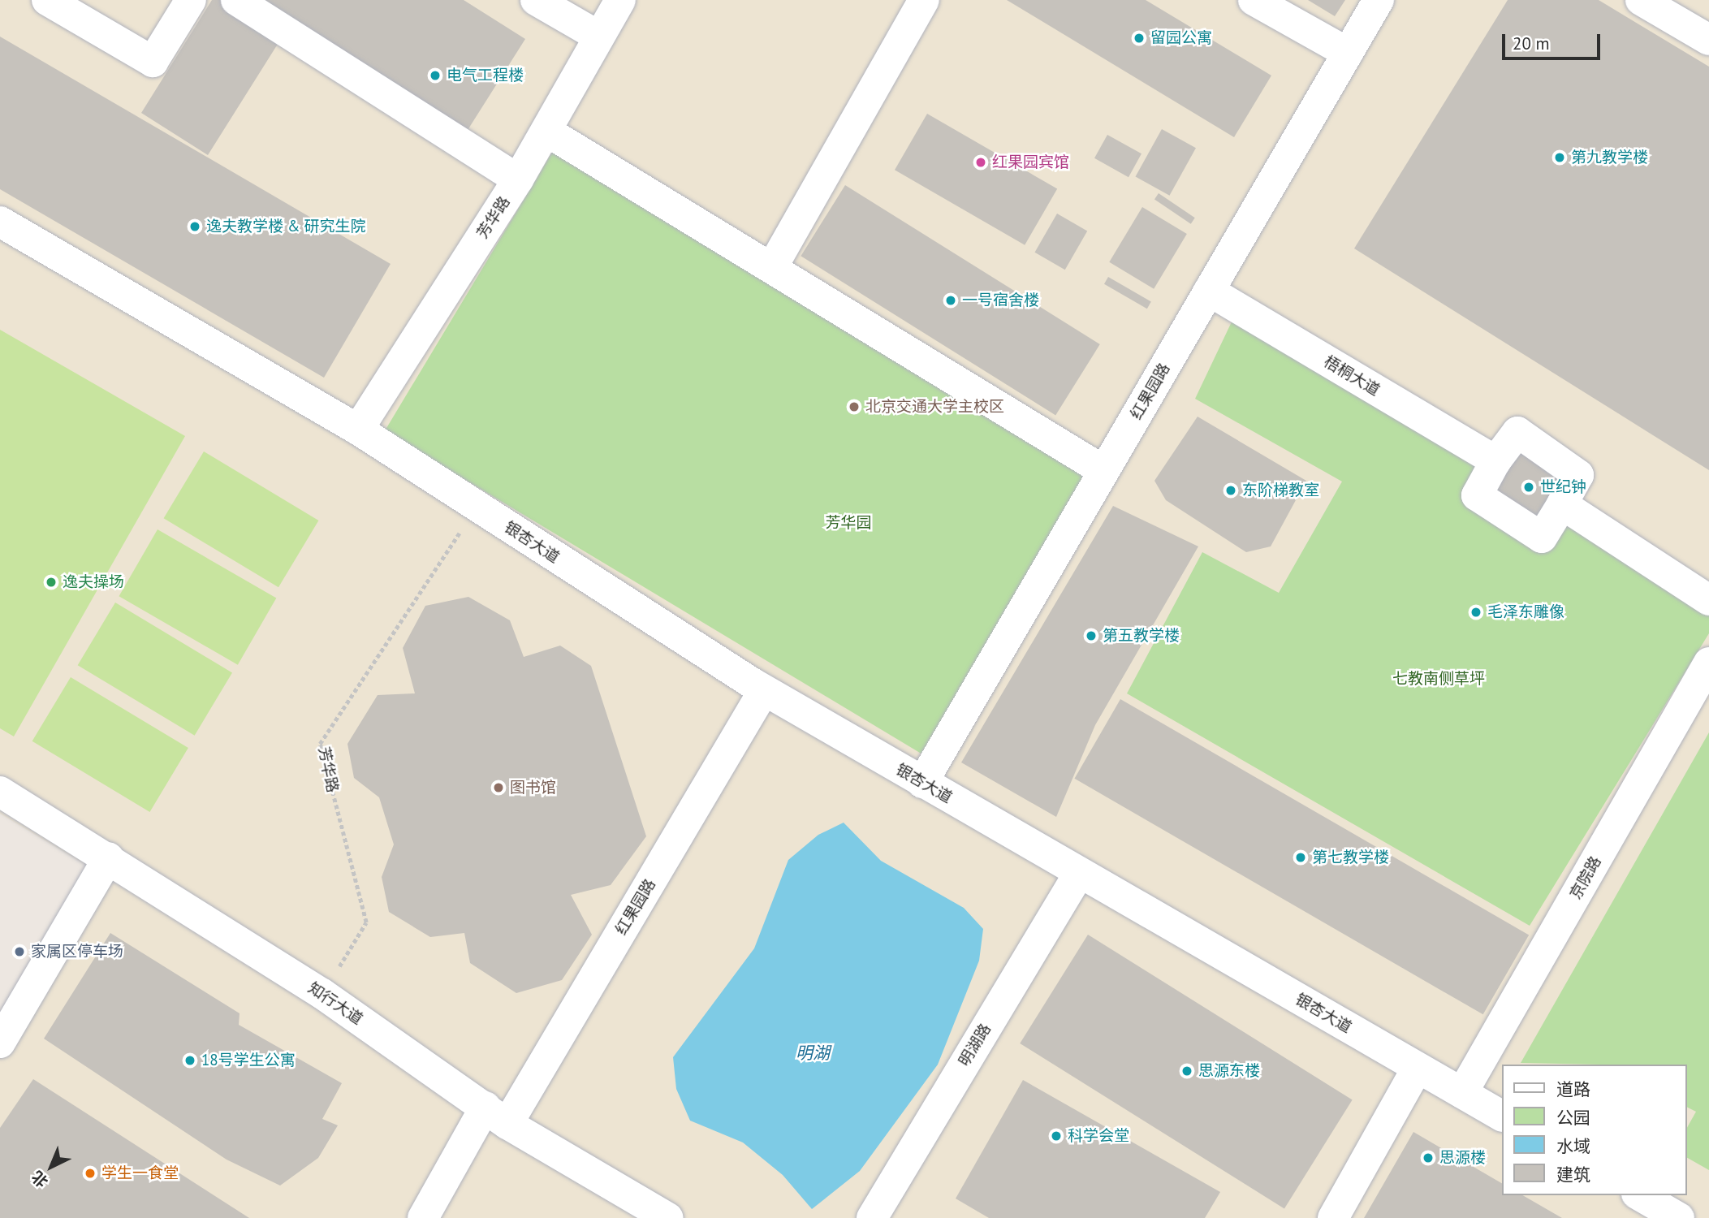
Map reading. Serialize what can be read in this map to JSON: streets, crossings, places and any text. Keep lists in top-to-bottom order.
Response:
{
  "streets": {
    "street": [
      "芳华路",
      "梧桐大道",
      "红果园路",
      "银杏大道",
      "京院路",
      "知行大道",
      "明湖路"
    ]
  },
  "crossings": [
    ["芳华路", "银杏大道"],
    ["芳华路", "知行大道"],
    ["梧桐大道", "红果园路"],
    ["红果园路", "银杏大道"],
    ["红果园路", "知行大道"],
    ["银杏大道", "京院路"],
    ["银杏大道", "明湖路"]
  ],
  "water": ["明湖"],
  "parks": ["芳华园", "七教南侧草坪"],
  "places": [
    "留园公寓",
    "电气工程楼",
    "第九教学楼",
    "红果园宾馆",
    "逸夫教学楼 & 研究生院",
    "一号宿舍楼",
    "北京交通大学主校区",
    "世纪钟",
    "东阶梯教室",
    "逸夫操场",
    "毛泽东雕像",
    "第五教学楼",
    "图书馆",
    "第七教学楼",
    "家属区停车场",
    "18号学生公寓",
    "思源东楼",
    "科学会堂",
    "思源楼",
    "学生一食堂"
  ],
  "legend": [
    "道路",
    "公园",
    "水域",
    "建筑"
  ],
  "scale_bar": "20 m",
  "north": "bottom left"
}
